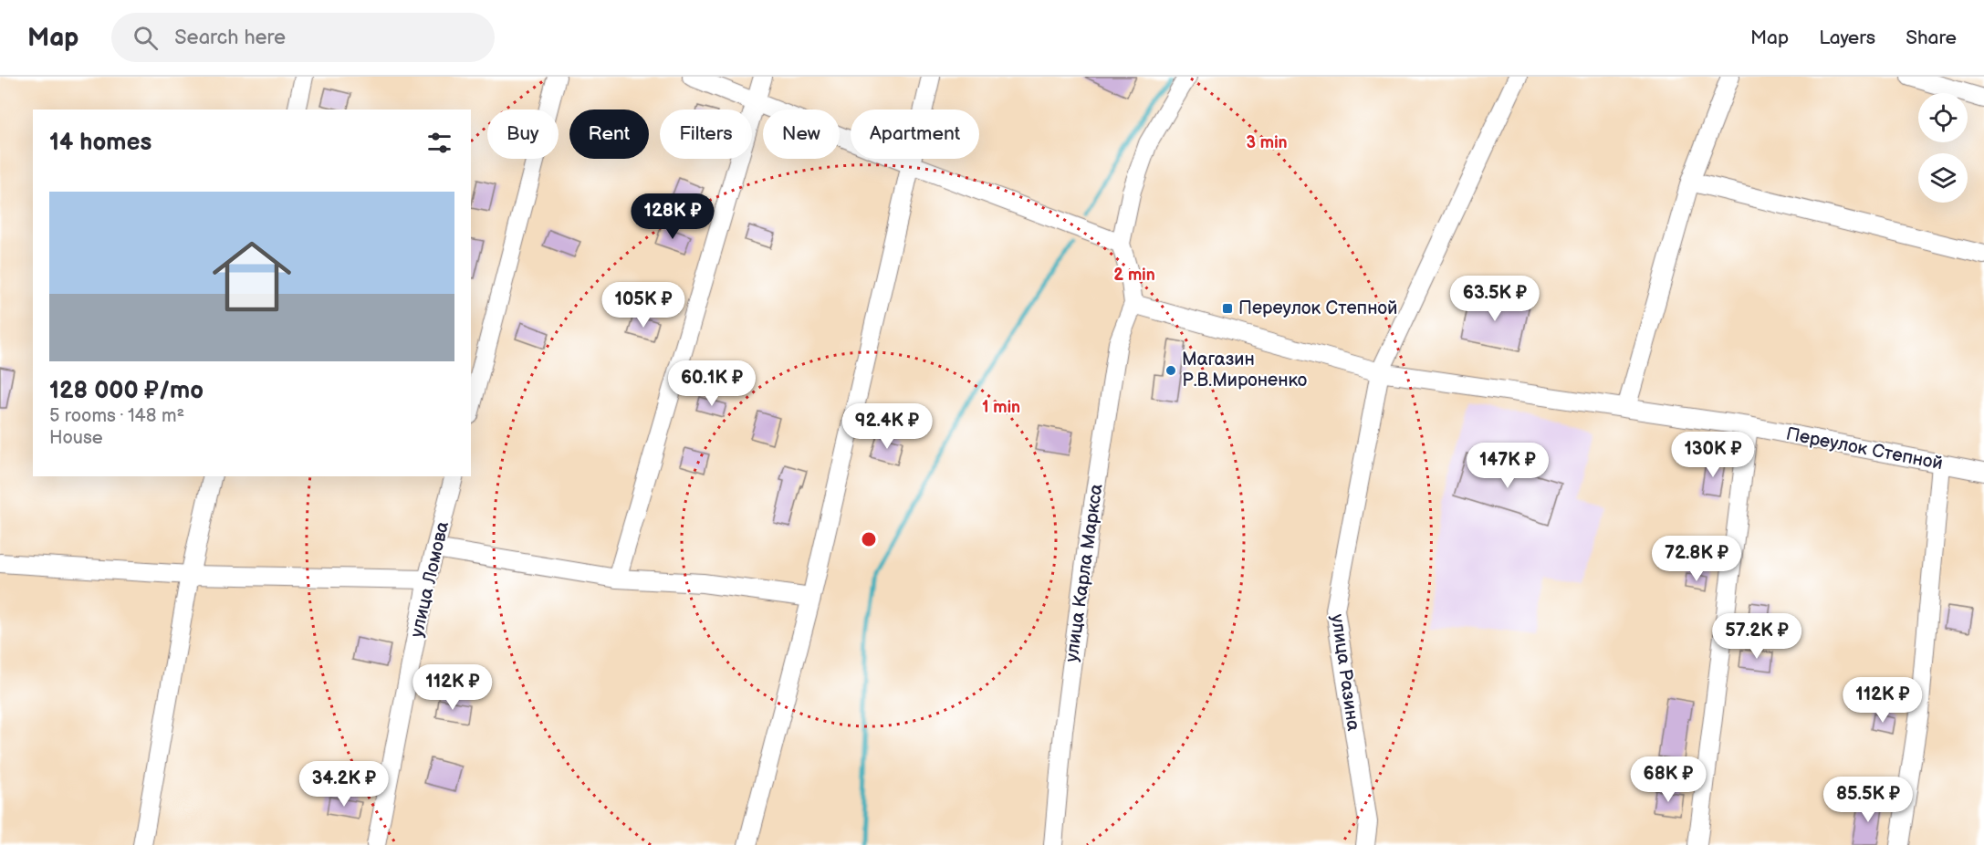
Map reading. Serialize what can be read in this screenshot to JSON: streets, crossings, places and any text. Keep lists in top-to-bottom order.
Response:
{
  "streets": {
    "street": [
      "Переулок Степной",
      "улица Карла Маркса",
      "улица Ломова",
      "улица Разина"
    ]
  },
  "crossings": [
    ["Переулок Степной", "улица Карла Маркса"],
    ["Переулок Степной", "улица Разина"]
  ],
  "places": {
    "transit": ["Переулок Степной"],
    "other": ["Магазин Р.В.Мироненко"]
  },
  "page": {
    "header": "Map",
    "search": "Search here",
    "nav": ["Map", "Layers", "Share"],
    "chip": [
      "Buy",
      "Rent",
      "Filters",
      "New",
      "Apartment"
    ],
    "heading": "14 homes",
    "list": [
      {
        "name": "128 000 ₽/mo",
        "note": "5 rooms · 148 m² · House"
      }
    ],
    "price": [
      "128K ₽",
      "63.5K ₽",
      "105K ₽",
      "60.1K ₽",
      "92.4K ₽",
      "130K ₽",
      "147K ₽",
      "72.8K ₽",
      "57.2K ₽",
      "112K ₽",
      "112K ₽",
      "68K ₽",
      "34.2K ₽",
      "85.5K ₽"
    ]
  },
  "rings": ["3 min", "2 min", "1 min"]
}
